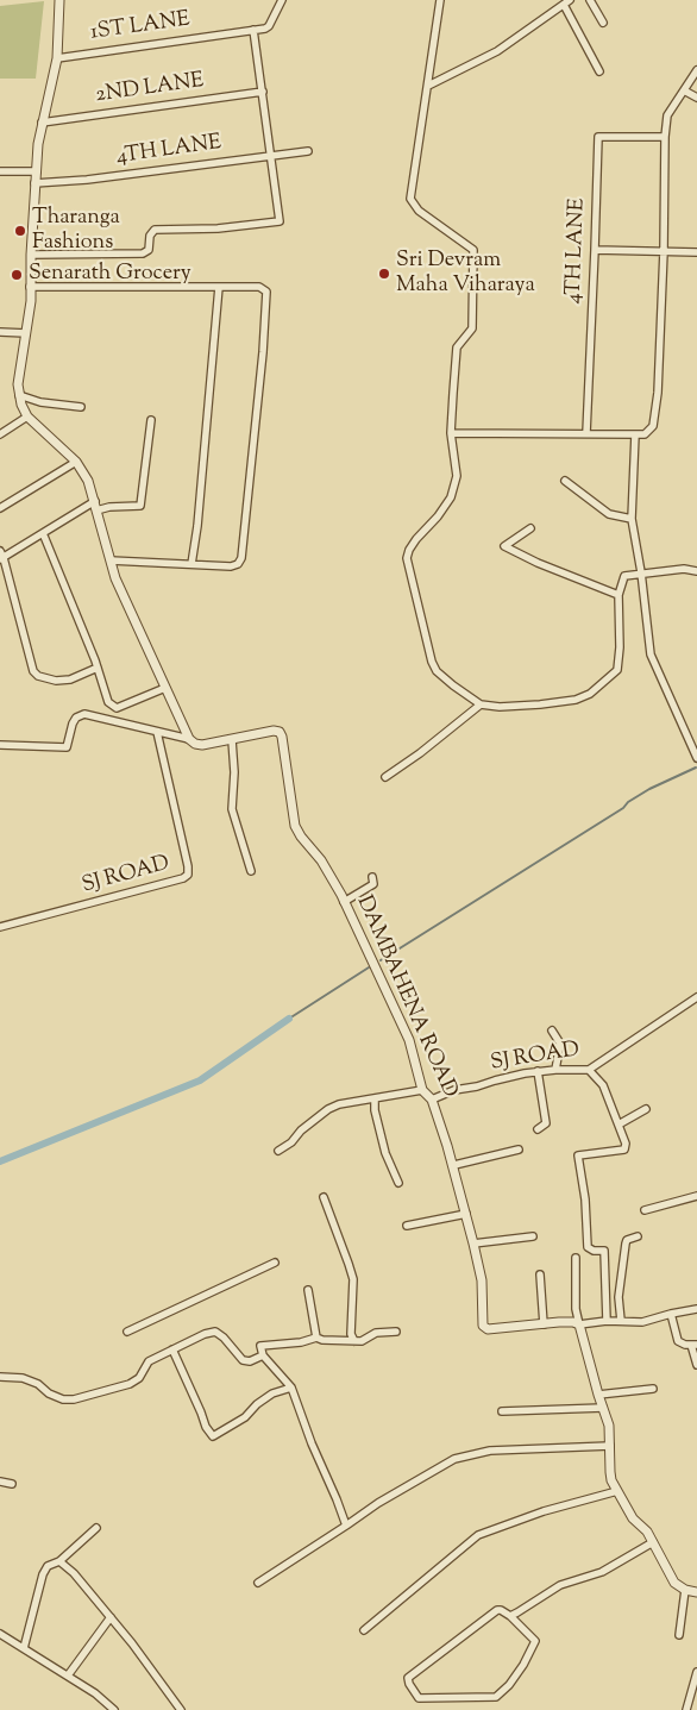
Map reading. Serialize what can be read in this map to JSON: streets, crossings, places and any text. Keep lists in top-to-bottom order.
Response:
{
  "streets": {
    "street": [
      "1ST LANE",
      "2ND LANE",
      "4TH LANE",
      "SJ ROAD",
      "DAMBAHENA ROAD"
    ]
  },
  "crossings": [
    ["SJ ROAD", "DAMBAHENA ROAD"]
  ],
  "places": ["Tharanga Fashions", "Sri Devram Maha Viharaya", "Senarath Grocery"]
}
